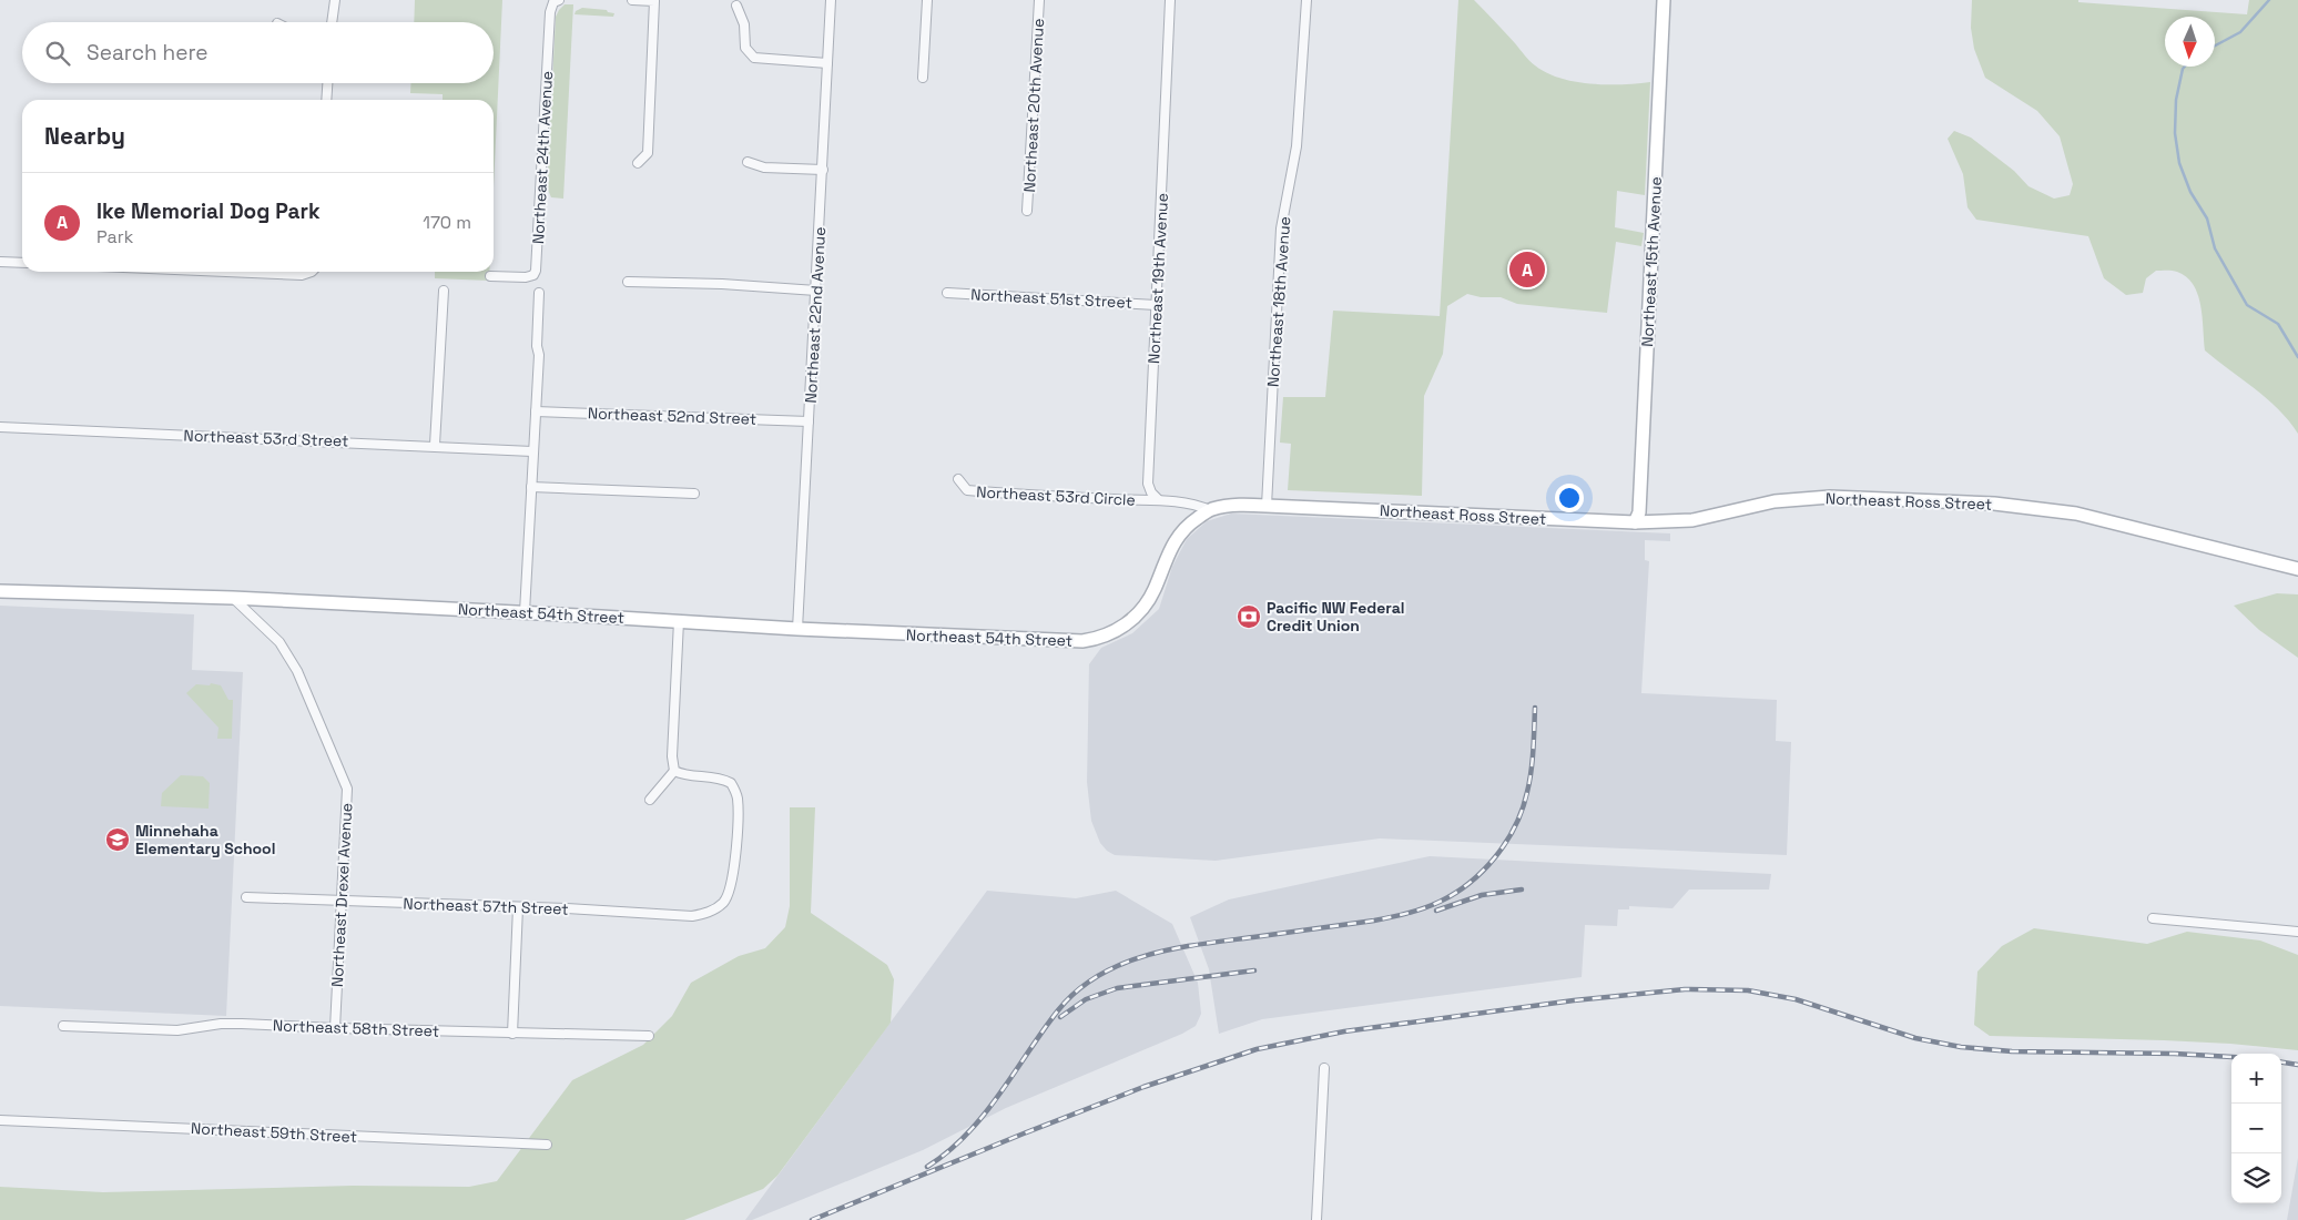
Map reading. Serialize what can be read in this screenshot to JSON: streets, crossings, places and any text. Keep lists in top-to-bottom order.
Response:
{
  "streets": {
    "street": [
      "Northeast 20th Avenue",
      "Northeast 24th Avenue",
      "Northeast 15th Avenue",
      "Northeast 19th Avenue",
      "Northeast 51st Street",
      "Northeast 18th Avenue",
      "Northeast 22nd Avenue",
      "Northeast 52nd Street",
      "Northeast 53rd Street",
      "Northeast 53rd Circle",
      "Northeast Ross Street",
      "Northeast 54th Street",
      "Northeast Drexel Avenue",
      "Northeast 57th Street",
      "Northeast 58th Street",
      "Northeast 59th Street"
    ]
  },
  "crossings": [
    ["Northeast 15th Avenue", "Northeast Ross Street"],
    ["Northeast 19th Avenue", "Northeast 51st Street"],
    ["Northeast 19th Avenue", "Northeast 53rd Circle"],
    ["Northeast 18th Avenue", "Northeast Ross Street"],
    ["Northeast 22nd Avenue", "Northeast 52nd Street"],
    ["Northeast 22nd Avenue", "Northeast 54th Street"],
    ["Northeast Ross Street", "Northeast 54th Street"],
    ["Northeast 54th Street", "Northeast Drexel Avenue"],
    ["Northeast Drexel Avenue", "Northeast 57th Street"],
    ["Northeast Drexel Avenue", "Northeast 58th Street"]
  ],
  "places": {
    "bank": ["Pacific NW Federal Credit Union"],
    "school or university": ["Minnehaha Elementary School"]
  },
  "north": "bottom",
  "page": {
    "search": "Search here",
    "heading": "Nearby",
    "list": [
      {
        "mark": "A",
        "name": "Ike Memorial Dog Park",
        "note": "Park",
        "value": "170 m"
      }
    ],
    "pins": "A",
    "map_buttons": ["+", "−"]
  }
}
